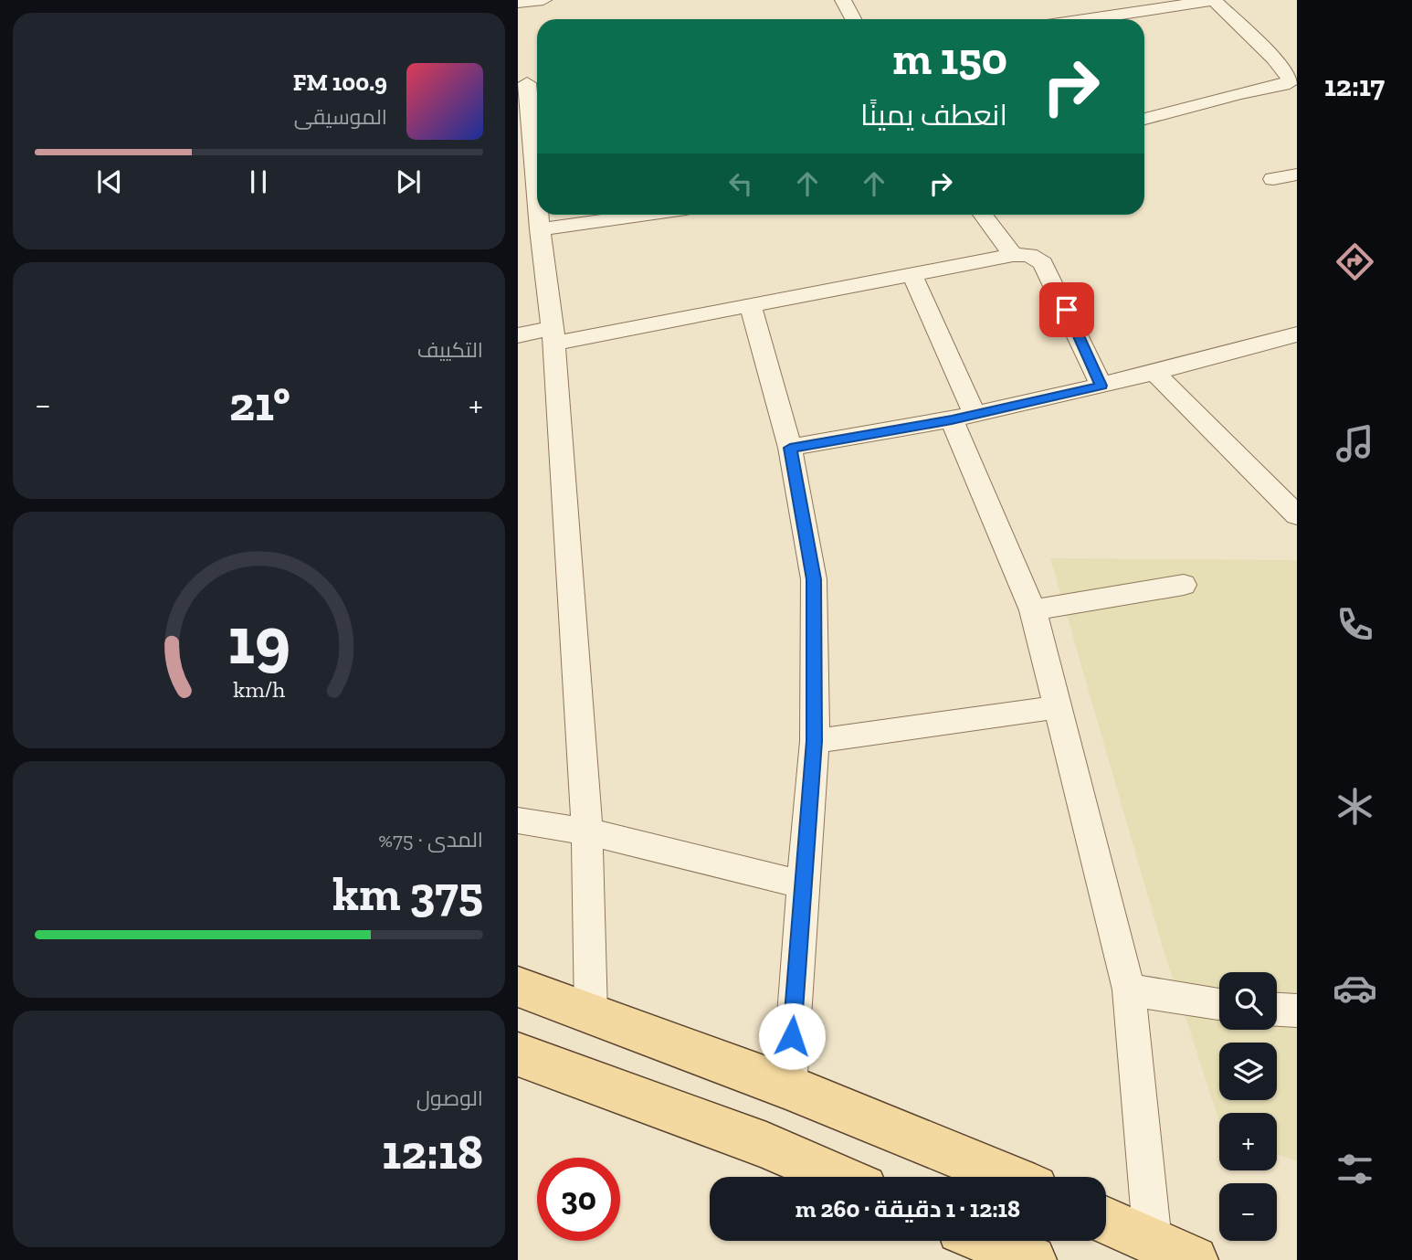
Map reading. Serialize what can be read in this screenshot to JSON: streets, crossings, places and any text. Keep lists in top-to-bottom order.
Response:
{
  "page": {
    "tabs": "12:17",
    "turn": ["150 m", "انعطف يمينًا"],
    "song": ["100.9 FM", "الموسيقى"],
    "tile": [
      "التكييف",
      ["المدى · 75%", "375 km"],
      ["الوصول", "12:18"]
    ],
    "heat": ["−", "21°", "+"],
    "map_buttons": ["+", "−"],
    "limit": "30",
    "trip": "12:18 · 1 دقيقة · 260 m",
    "gauge": ["19", "km/h"]
  }
}
